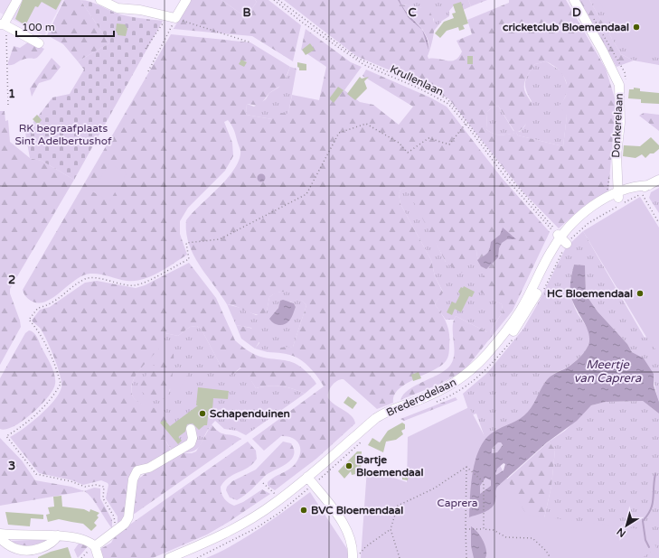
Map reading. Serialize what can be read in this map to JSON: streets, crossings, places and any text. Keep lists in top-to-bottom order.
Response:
{
  "streets": {
    "street": ["Donkerelaan", "Brederodelaan"],
    "path": ["Krullenlaan"]
  },
  "crossings": [
    ["Krullenlaan", "Brederodelaan"],
    ["Donkerelaan", "Brederodelaan"]
  ],
  "water": ["Meertje van Caprera"],
  "parks": ["RK begraafplaats Sint Adelbertushof", "Caprera"],
  "places": [
    "cricketclub Bloemendaal",
    "HC Bloemendaal",
    "Schapenduinen",
    "Bartje Bloemendaal",
    "BVC Bloemendaal"
  ],
  "scale_bar": "100 m",
  "north": "bottom left",
  "grid": {
    "columns": ["B", "C", "D"],
    "rows": ["1", "2", "3"]
  }
}
